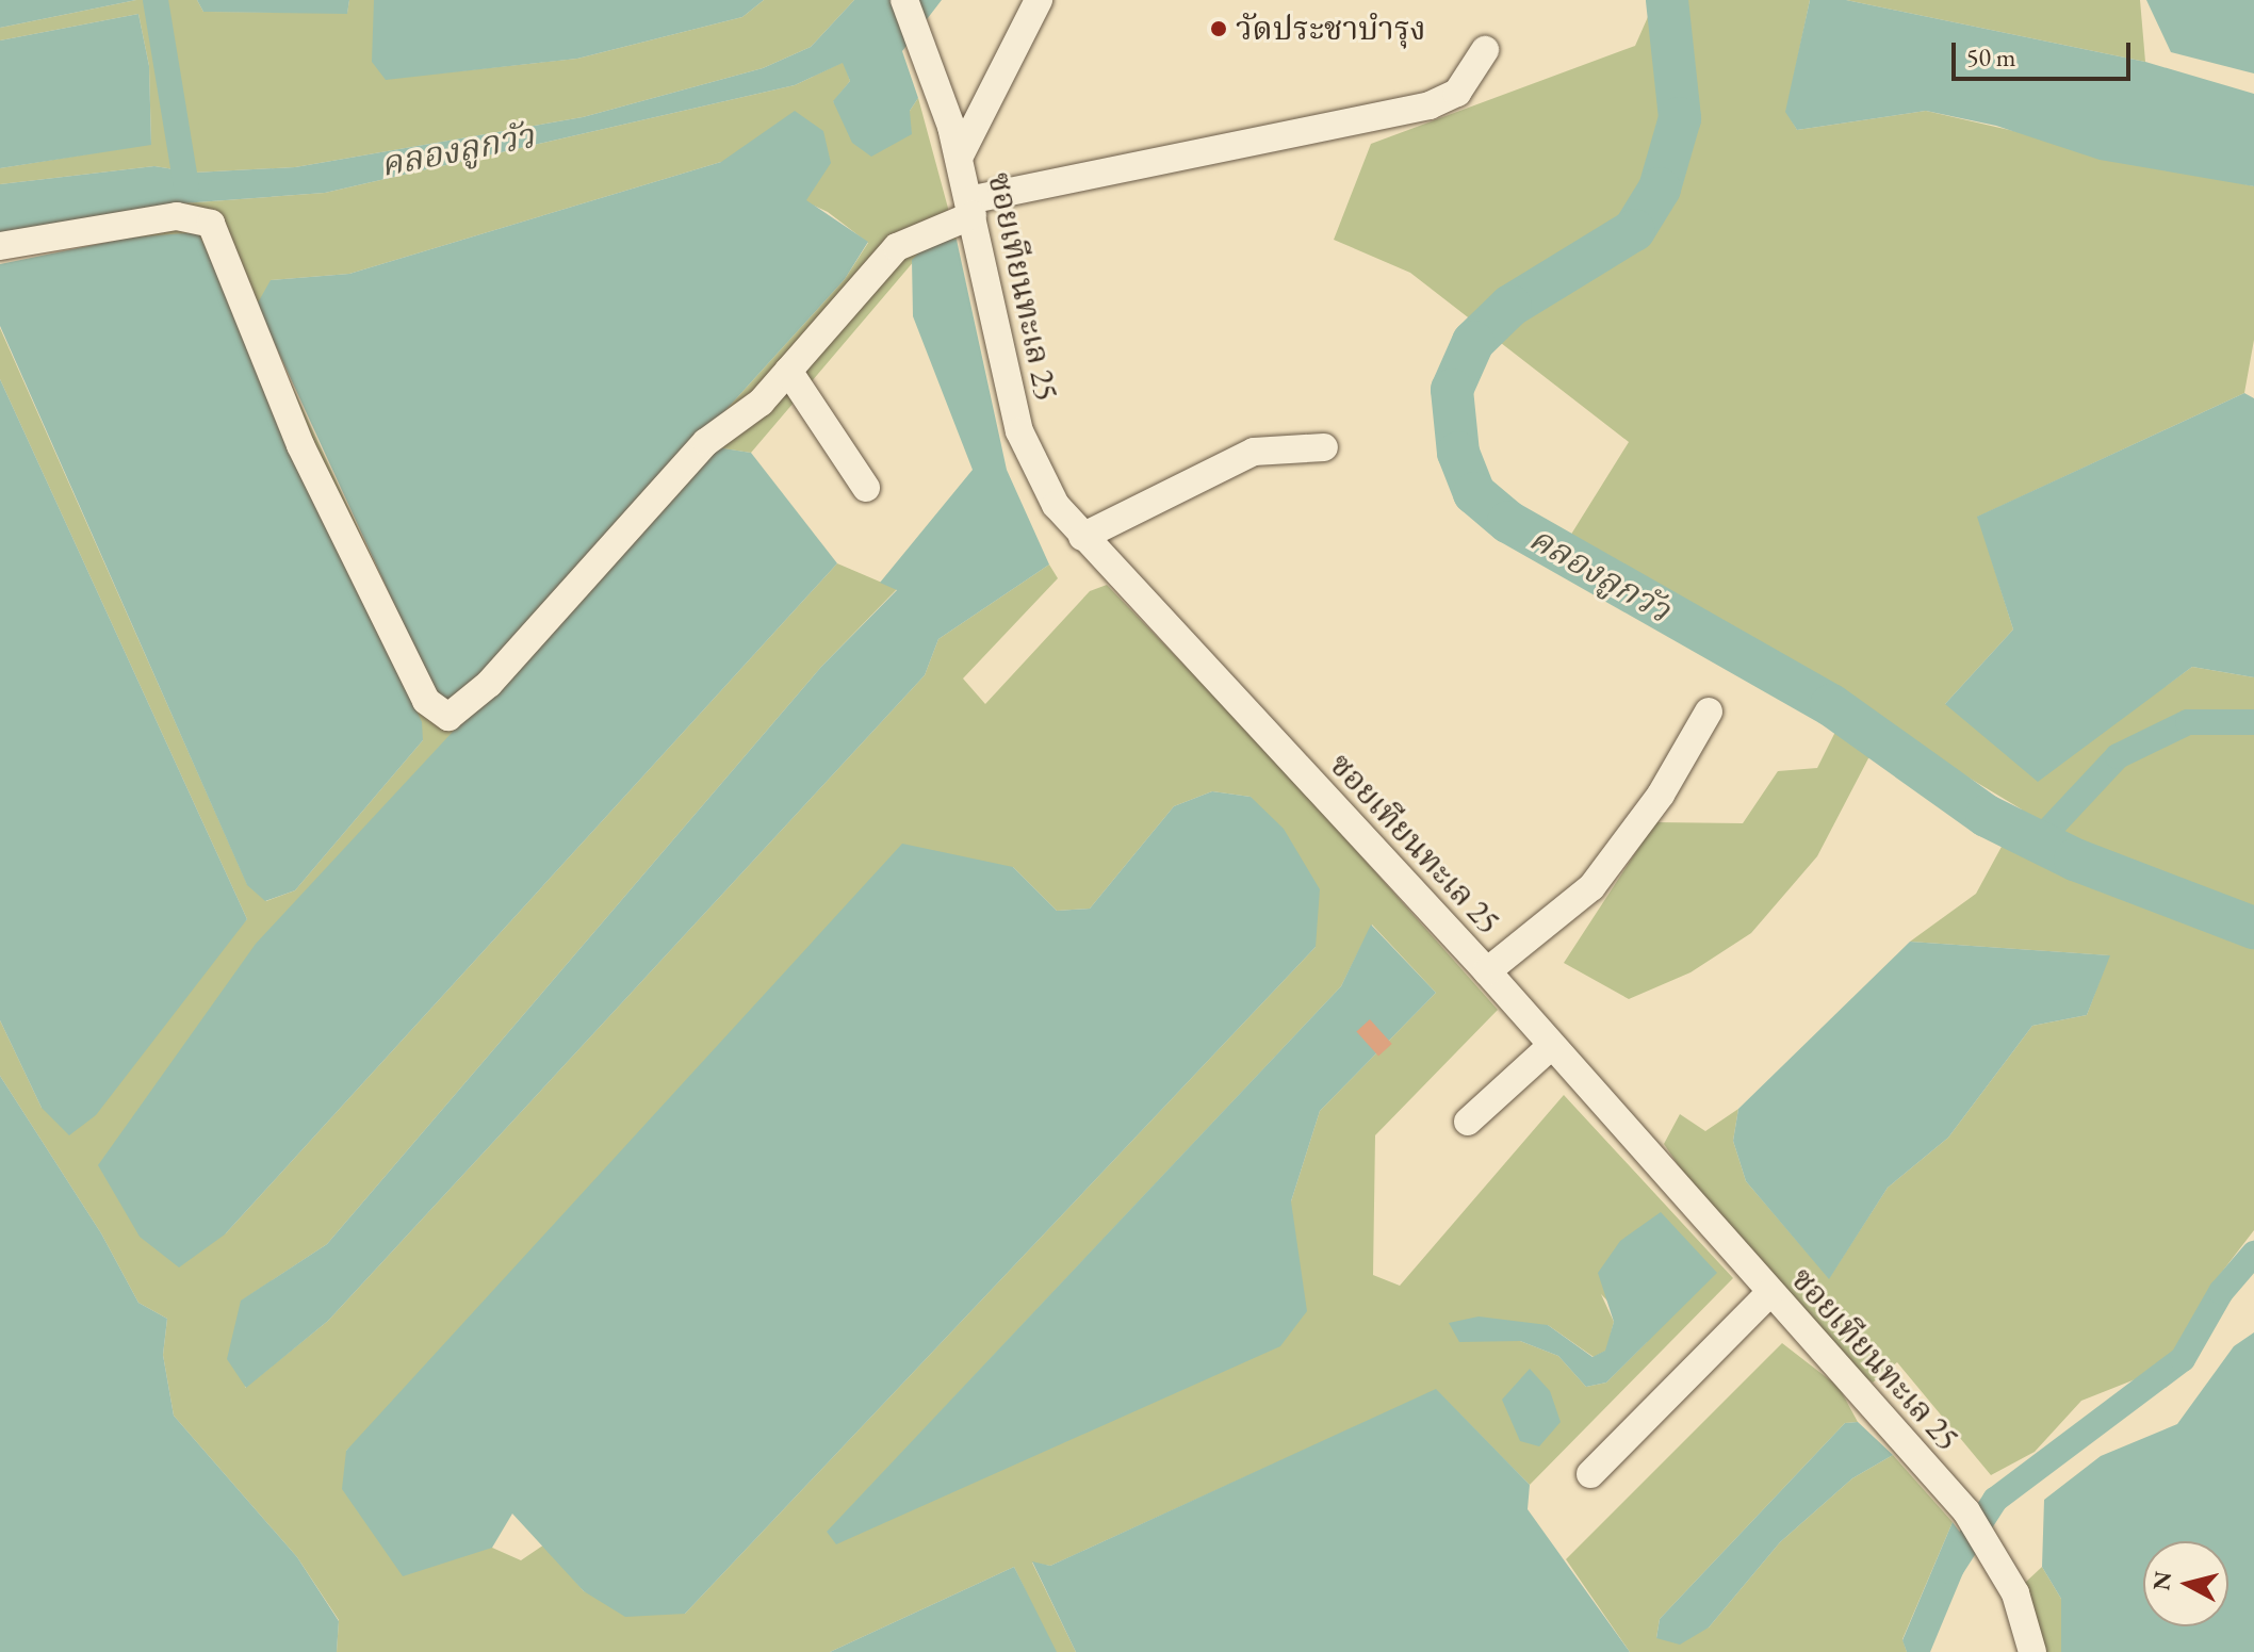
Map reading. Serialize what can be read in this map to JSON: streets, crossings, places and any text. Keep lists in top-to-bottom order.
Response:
{
  "streets": {
    "street": ["ซอยเทียนทะเล 25"]
  },
  "water": ["คลองลูกวัว"],
  "places": ["วัดประชาบํารุง"],
  "scale_bar": "50 m",
  "north": "left"
}
